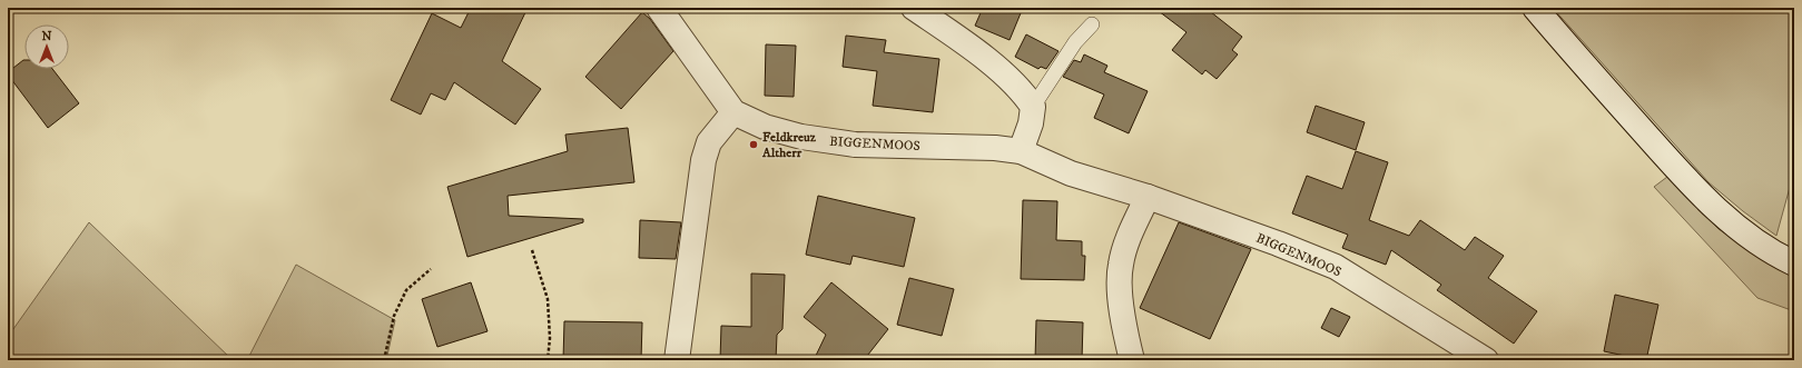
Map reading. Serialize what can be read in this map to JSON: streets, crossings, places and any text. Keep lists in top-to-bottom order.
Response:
{
  "streets": {
    "street": ["BIGGENMOOS"]
  },
  "places": ["Feldkreuz Altherr"],
  "north": "top"
}
